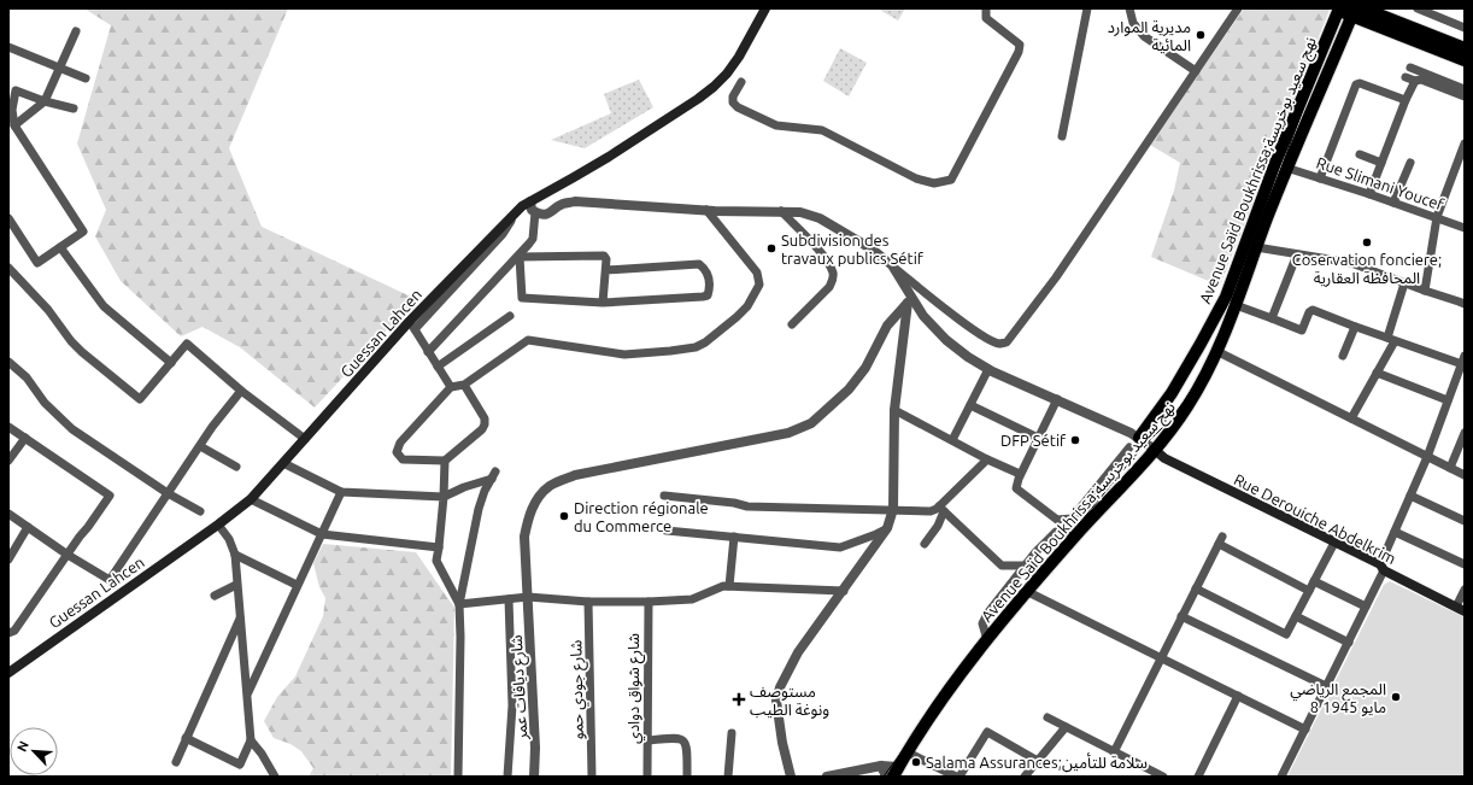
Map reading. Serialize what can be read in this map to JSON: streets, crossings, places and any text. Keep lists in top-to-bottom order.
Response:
{
  "streets": {
    "main road": ["Avenue Saïd Boukhrissa;نهج سعيد بوخريسة", "Guessan Lahcen", "Rue Derouiche Abdelkrim"],
    "street": [
      "Rue Slimani Youcef",
      "شارع ديافات عمر",
      "شارع شواق دوادي",
      "شارع جودي حمو"
    ]
  },
  "crossings": [
    ["Avenue Saïd Boukhrissa;نهج سعيد بوخريسة", "Rue Slimani Youcef"],
    ["Avenue Saïd Boukhrissa;نهج سعيد بوخريسة", "Rue Derouiche Abdelkrim"]
  ],
  "places": {
    "other": [
      "مديرية الموارد المائية",
      "Coservation fonciere; المحافظة العقارية",
      "Subdivision des travaux publics Sétif",
      "DFP Sétif",
      "Direction régionale du Commerce",
      "المجمع الرياضي 8 مايو 1945",
      "Salama Assurances;سلامة للتأمين"
    ],
    "health": ["مستوصف ونوغة الطيب"]
  },
  "north": "top left"
}
